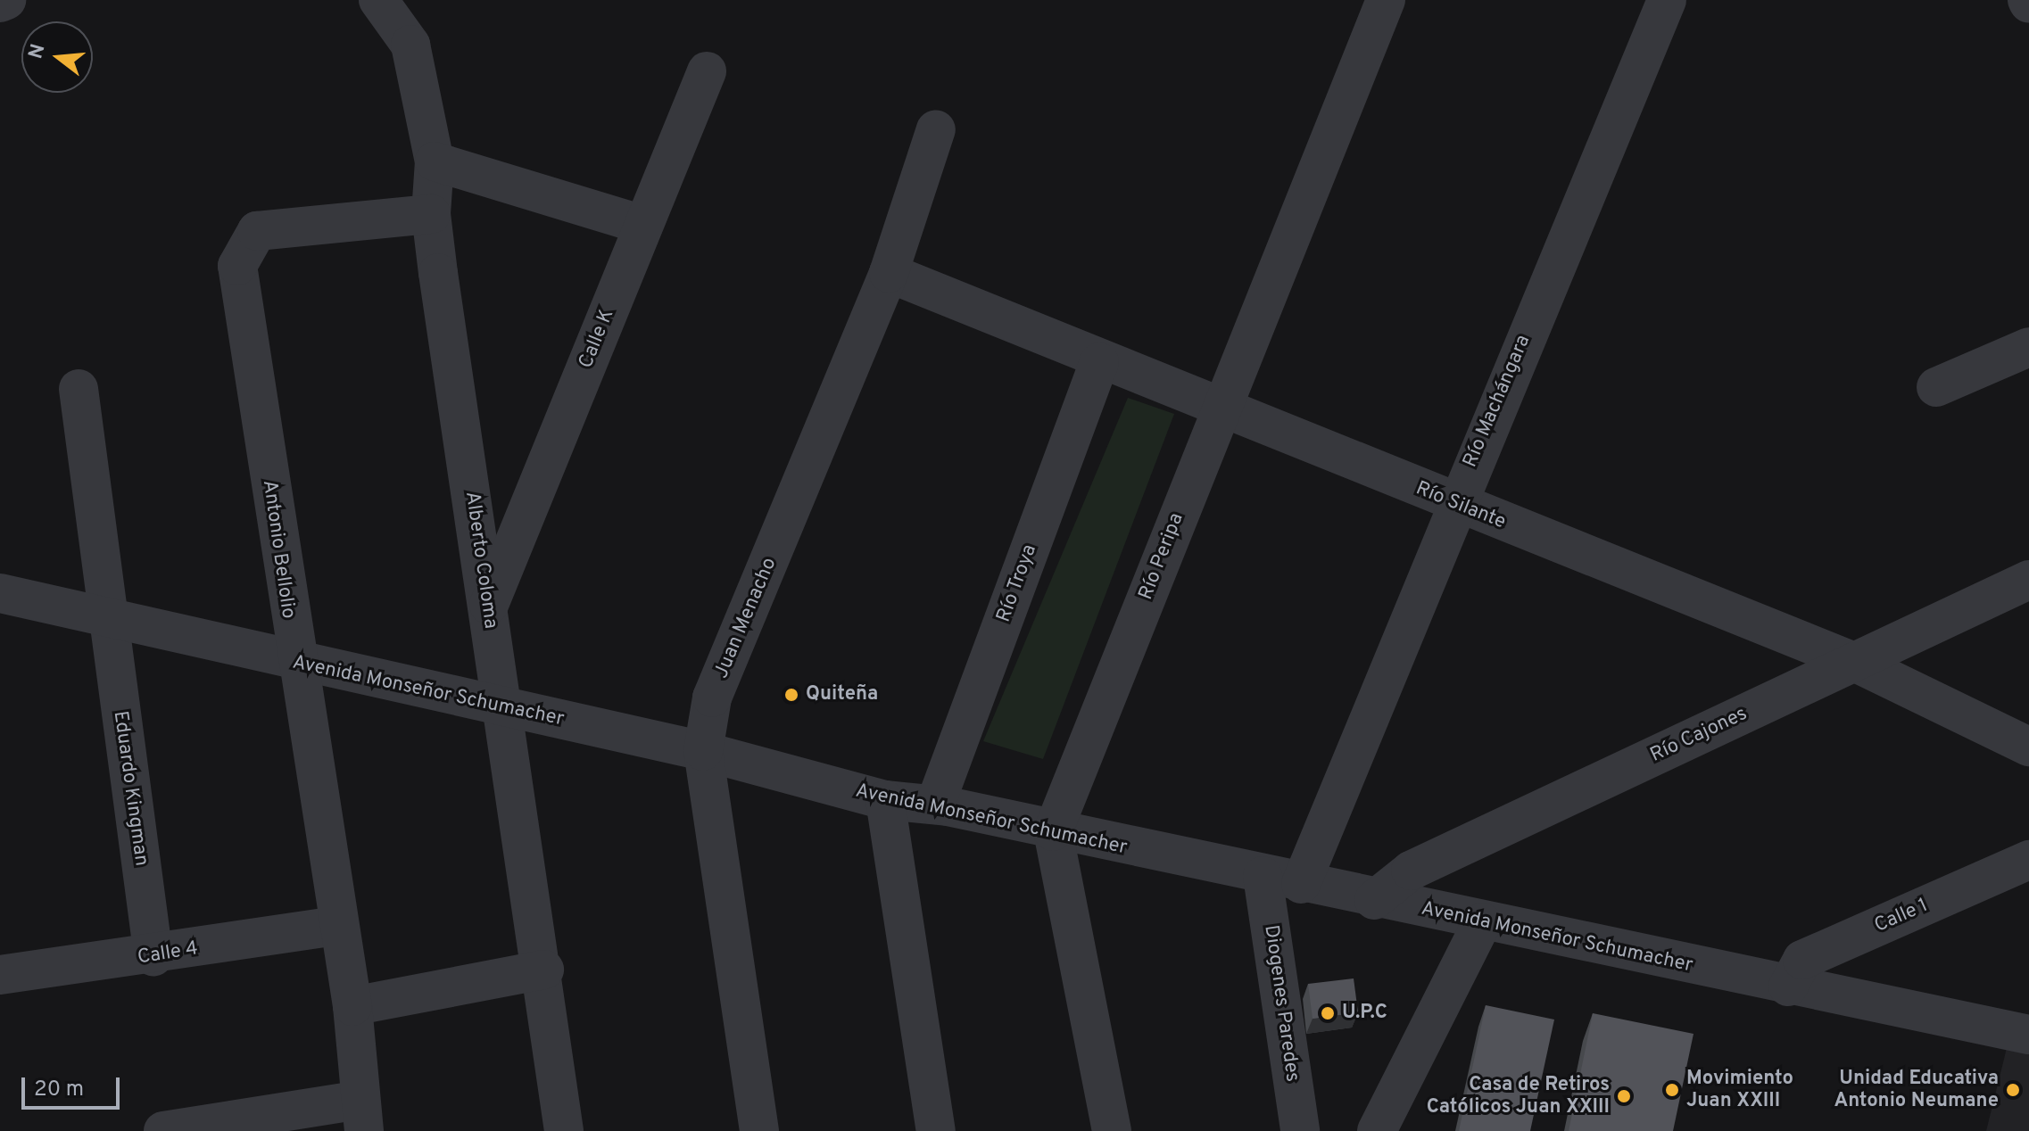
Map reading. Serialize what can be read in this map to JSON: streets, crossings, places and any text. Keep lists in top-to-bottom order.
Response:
{
  "streets": {
    "street": [
      "Calle K",
      "Río Machángara",
      "Río Silante",
      "Antonio Bellolio",
      "Río Peripa",
      "Alberto Coloma",
      "Río Troya",
      "Juan Menacho",
      "Avenida Monseñor Schumacher",
      "Río Cajones",
      "Eduardo Kingman",
      "Calle 1",
      "Calle 4",
      "Diogenes Paredes"
    ]
  },
  "crossings": [
    ["Calle K", "Alberto Coloma"],
    ["Río Machángara", "Río Silante"],
    ["Río Machángara", "Avenida Monseñor Schumacher"],
    ["Río Silante", "Río Peripa"],
    ["Río Silante", "Río Troya"],
    ["Río Silante", "Juan Menacho"],
    ["Río Silante", "Río Cajones"],
    ["Antonio Bellolio", "Alberto Coloma"],
    ["Antonio Bellolio", "Avenida Monseñor Schumacher"],
    ["Antonio Bellolio", "Calle 4"],
    ["Río Peripa", "Avenida Monseñor Schumacher"],
    ["Alberto Coloma", "Avenida Monseñor Schumacher"],
    ["Río Troya", "Avenida Monseñor Schumacher"],
    ["Juan Menacho", "Avenida Monseñor Schumacher"],
    ["Avenida Monseñor Schumacher", "Río Cajones"],
    ["Avenida Monseñor Schumacher", "Eduardo Kingman"],
    ["Avenida Monseñor Schumacher", "Calle 1"],
    ["Avenida Monseñor Schumacher", "Diogenes Paredes"],
    ["Eduardo Kingman", "Calle 4"]
  ],
  "places": [
    "Quiteña",
    "U.P.C",
    "Movimiento Juan XXIII",
    "Unidad Educativa Antonio Neumane",
    "Casa de Retiros Católicos Juan XXIII"
  ],
  "scale_bar": "20 m",
  "north": "left"
}
